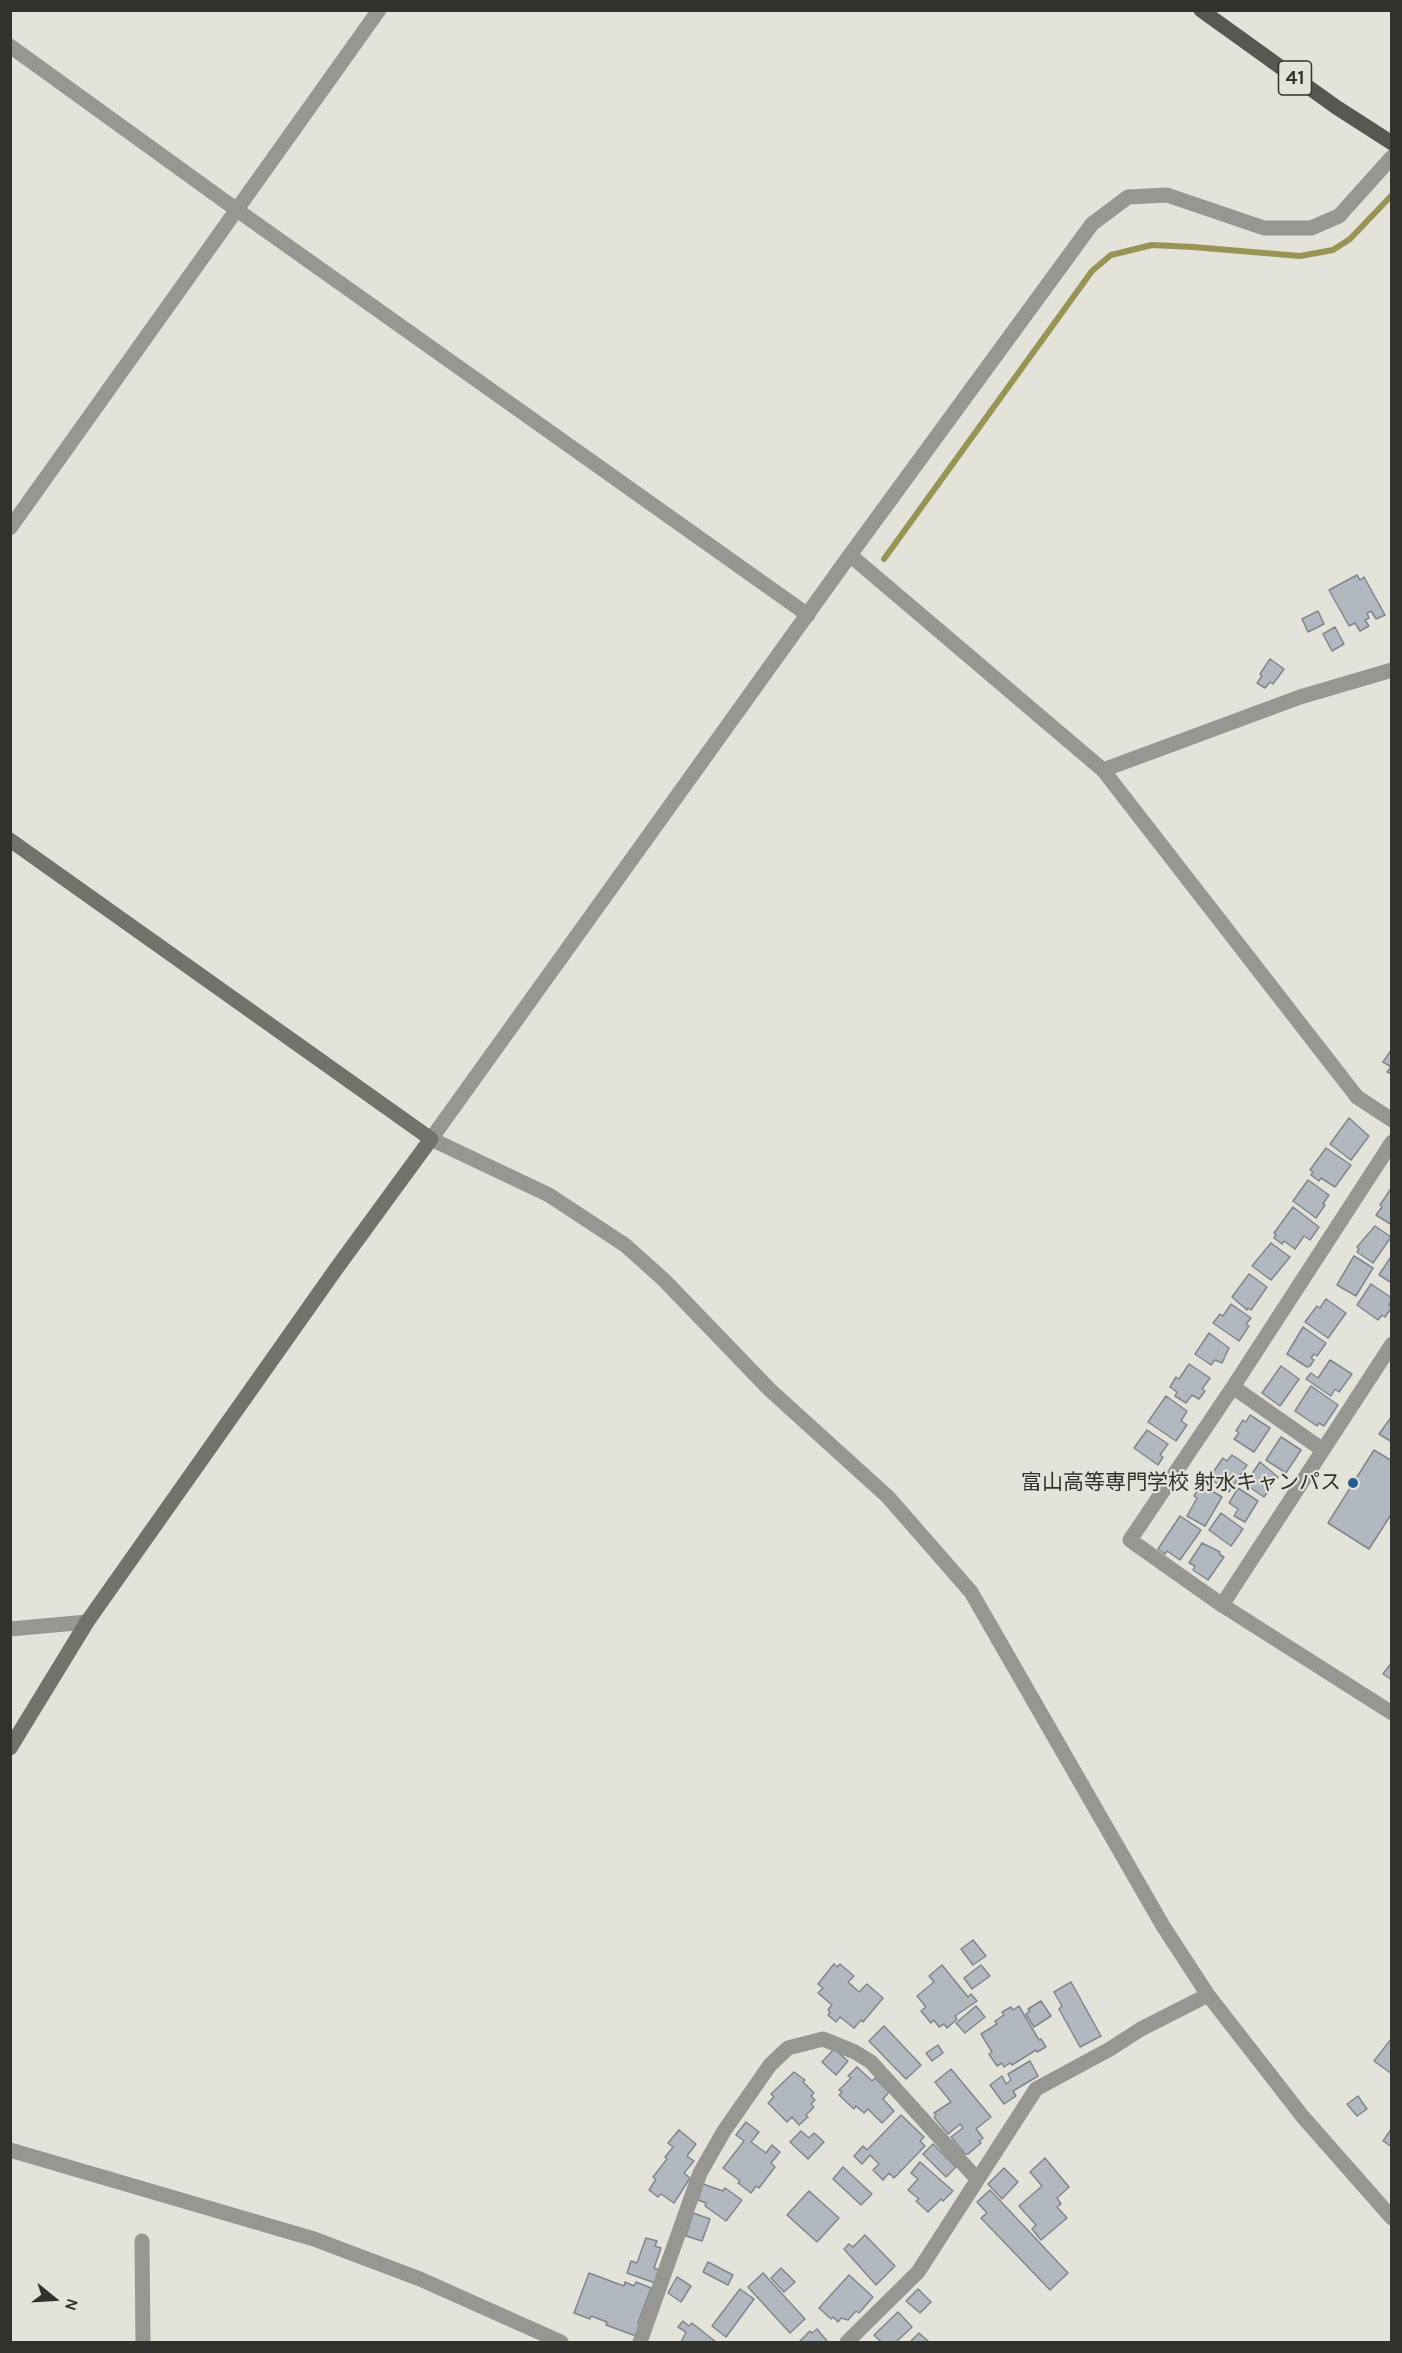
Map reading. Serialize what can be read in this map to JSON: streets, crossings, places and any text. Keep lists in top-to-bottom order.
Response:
{
  "streets": {
    "main road": ["41"]
  },
  "places": ["富山高等専門学校 射水キャンパス"],
  "north": "right"
}
